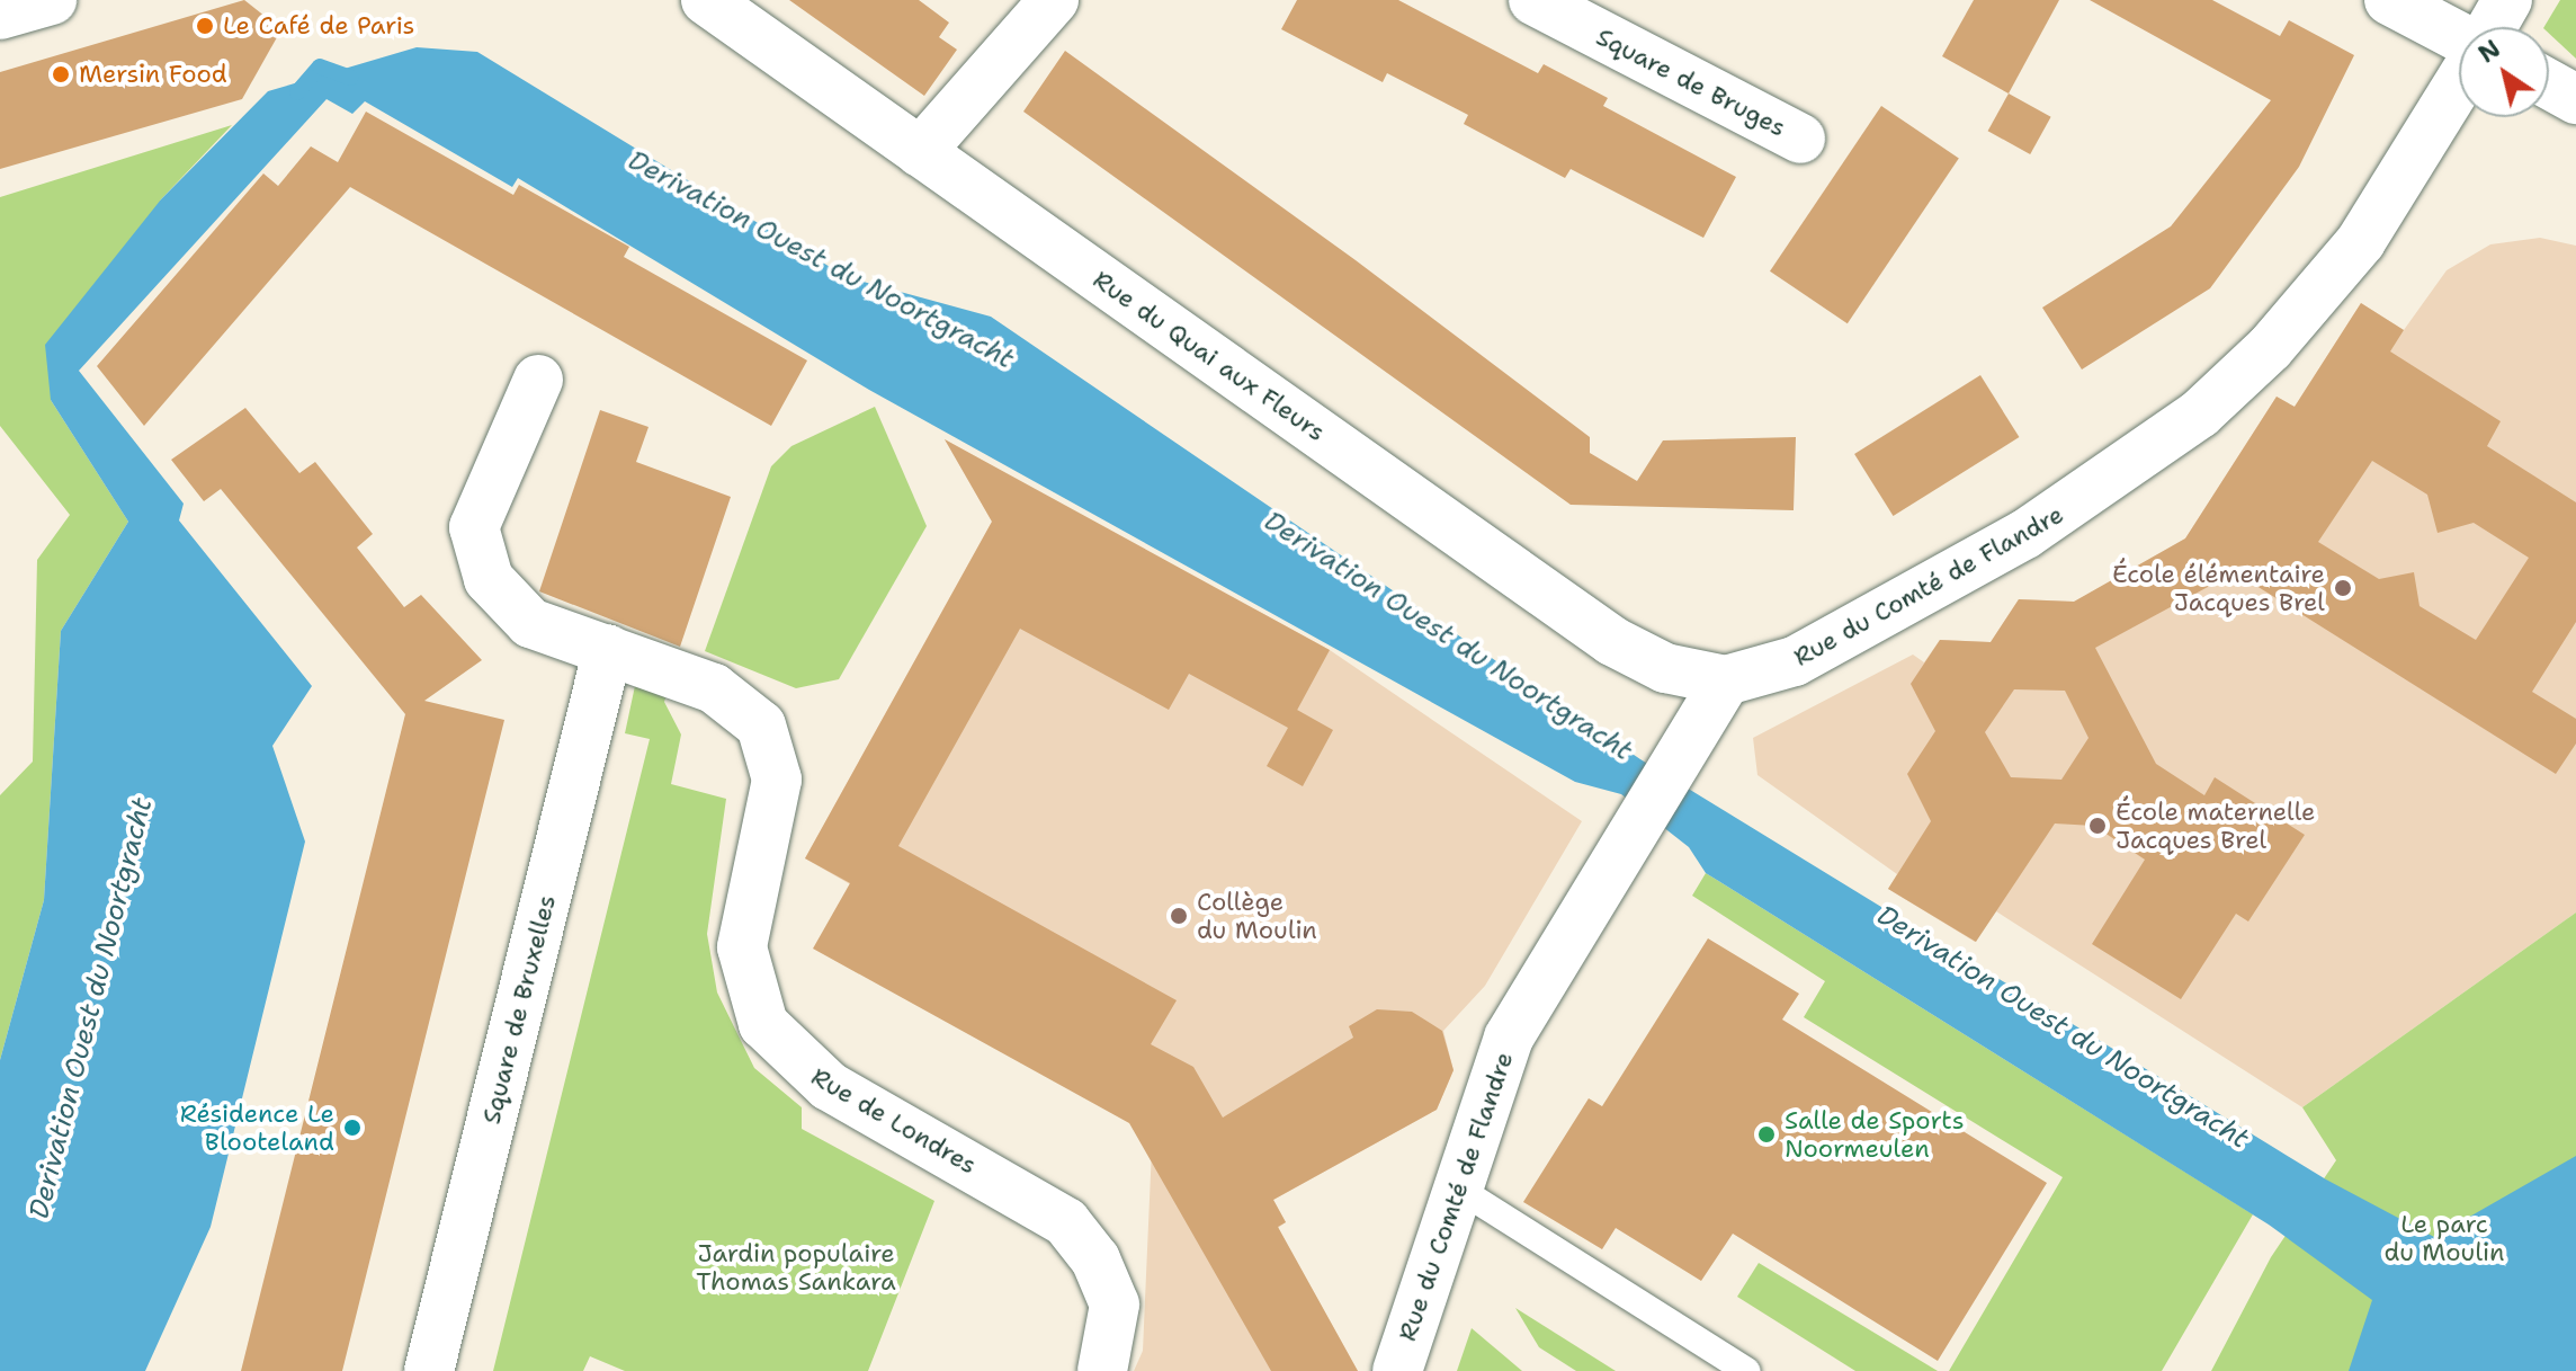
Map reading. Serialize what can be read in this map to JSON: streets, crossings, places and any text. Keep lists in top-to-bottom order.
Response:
{
  "streets": {
    "street": [
      "Square de Bruges",
      "Rue du Quai aux Fleurs",
      "Rue du Comté de Flandre",
      "Square de Bruxelles",
      "Rue de Londres"
    ]
  },
  "crossings": [
    ["Rue du Quai aux Fleurs", "Rue du Comté de Flandre"],
    ["Square de Bruxelles", "Rue de Londres"]
  ],
  "water": ["Derivation Ouest du Noortgracht"],
  "parks": ["Le parc du Moulin", "Jardin populaire Thomas Sankara"],
  "places": [
    "Le Café de Paris",
    "Mersin Food",
    "École élémentaire Jacques Brel",
    "École maternelle Jacques Brel",
    "Collège du Moulin",
    "Résidence Le Blooteland",
    "Salle de Sports Noormeulen"
  ],
  "north": "top left"
}
